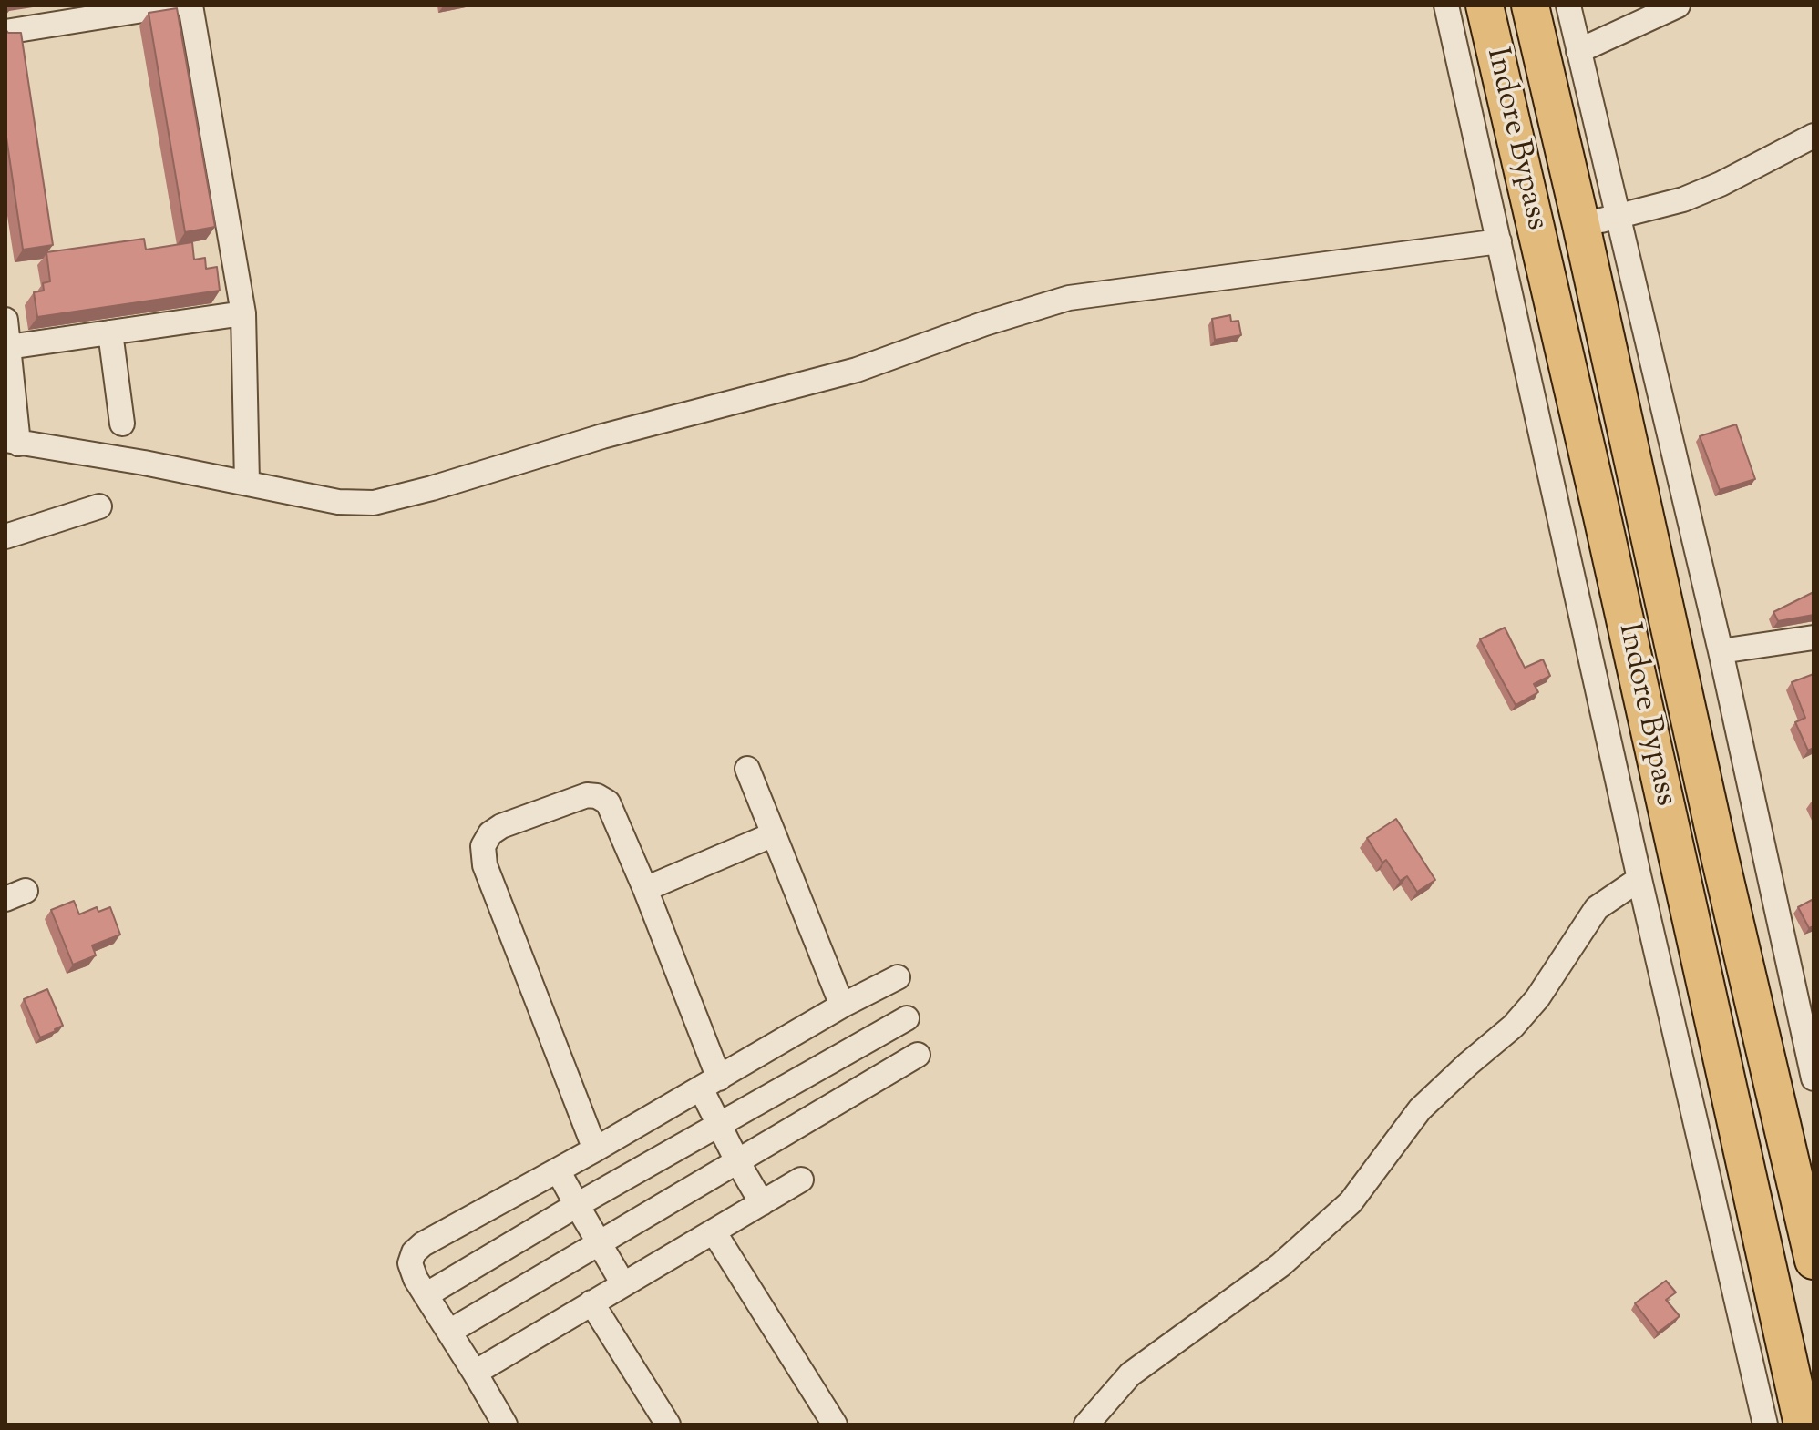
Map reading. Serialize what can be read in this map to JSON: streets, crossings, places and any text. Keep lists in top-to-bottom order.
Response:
{
  "streets": {
    "highway": ["Indore Bypass"]
  }
}
